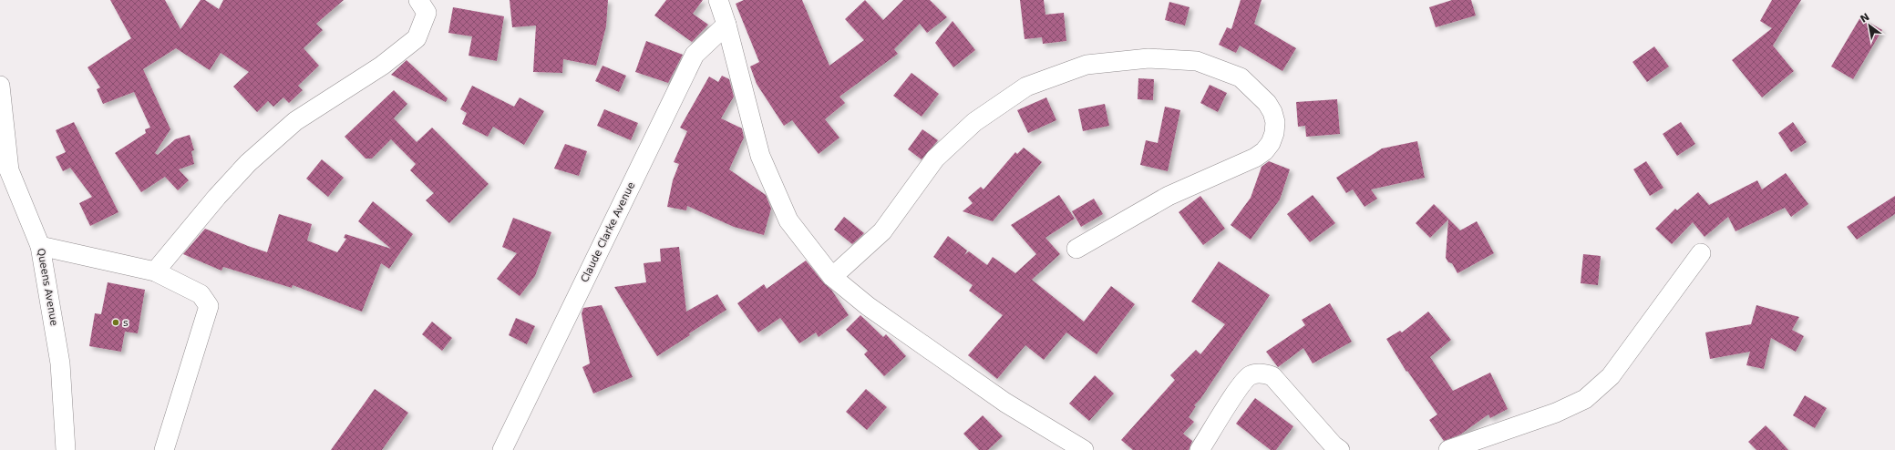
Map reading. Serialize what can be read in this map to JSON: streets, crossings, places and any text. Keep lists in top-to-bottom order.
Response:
{
  "streets": {
    "street": ["Claude Clarke Avenue", "Queens Avenue"]
  },
  "places": ["s"],
  "north": "top left"
}
